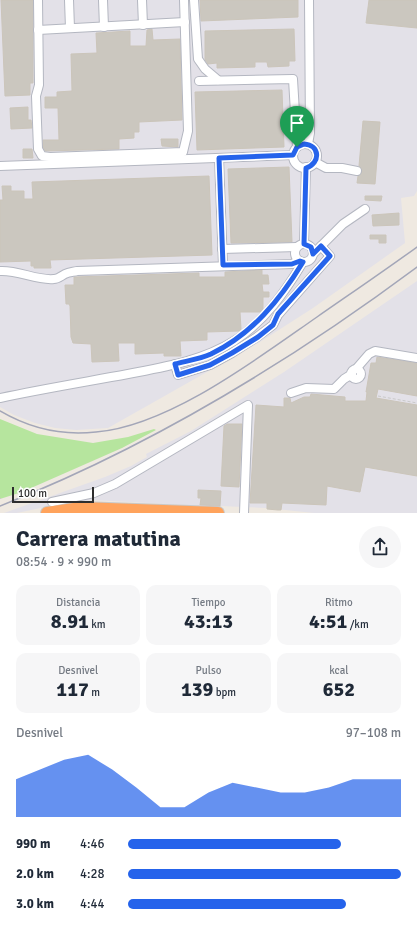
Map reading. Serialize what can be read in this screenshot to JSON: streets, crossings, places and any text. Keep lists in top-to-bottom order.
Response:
{
  "scale_bar": "100 m",
  "page": {
    "scale": "100 m",
    "heading": ["Carrera matutina", "08:54 · 9 × 990 m"],
    "stats": [
      ["Distancia", "8.91 km"],
      ["Tiempo", "43:13"],
      ["Ritmo", "4:51 /km"],
      ["Desnivel", "117 m"],
      ["Pulso", "139 bpm"],
      ["kcal", "652"]
    ],
    "chart": ["Desnivel", "97–108 m"],
    "list": [
      {
        "name": "990 m",
        "note": "4:46"
      },
      {
        "name": "2.0 km",
        "note": "4:28"
      },
      {
        "name": "3.0 km",
        "note": "4:44"
      }
    ]
  }
}
